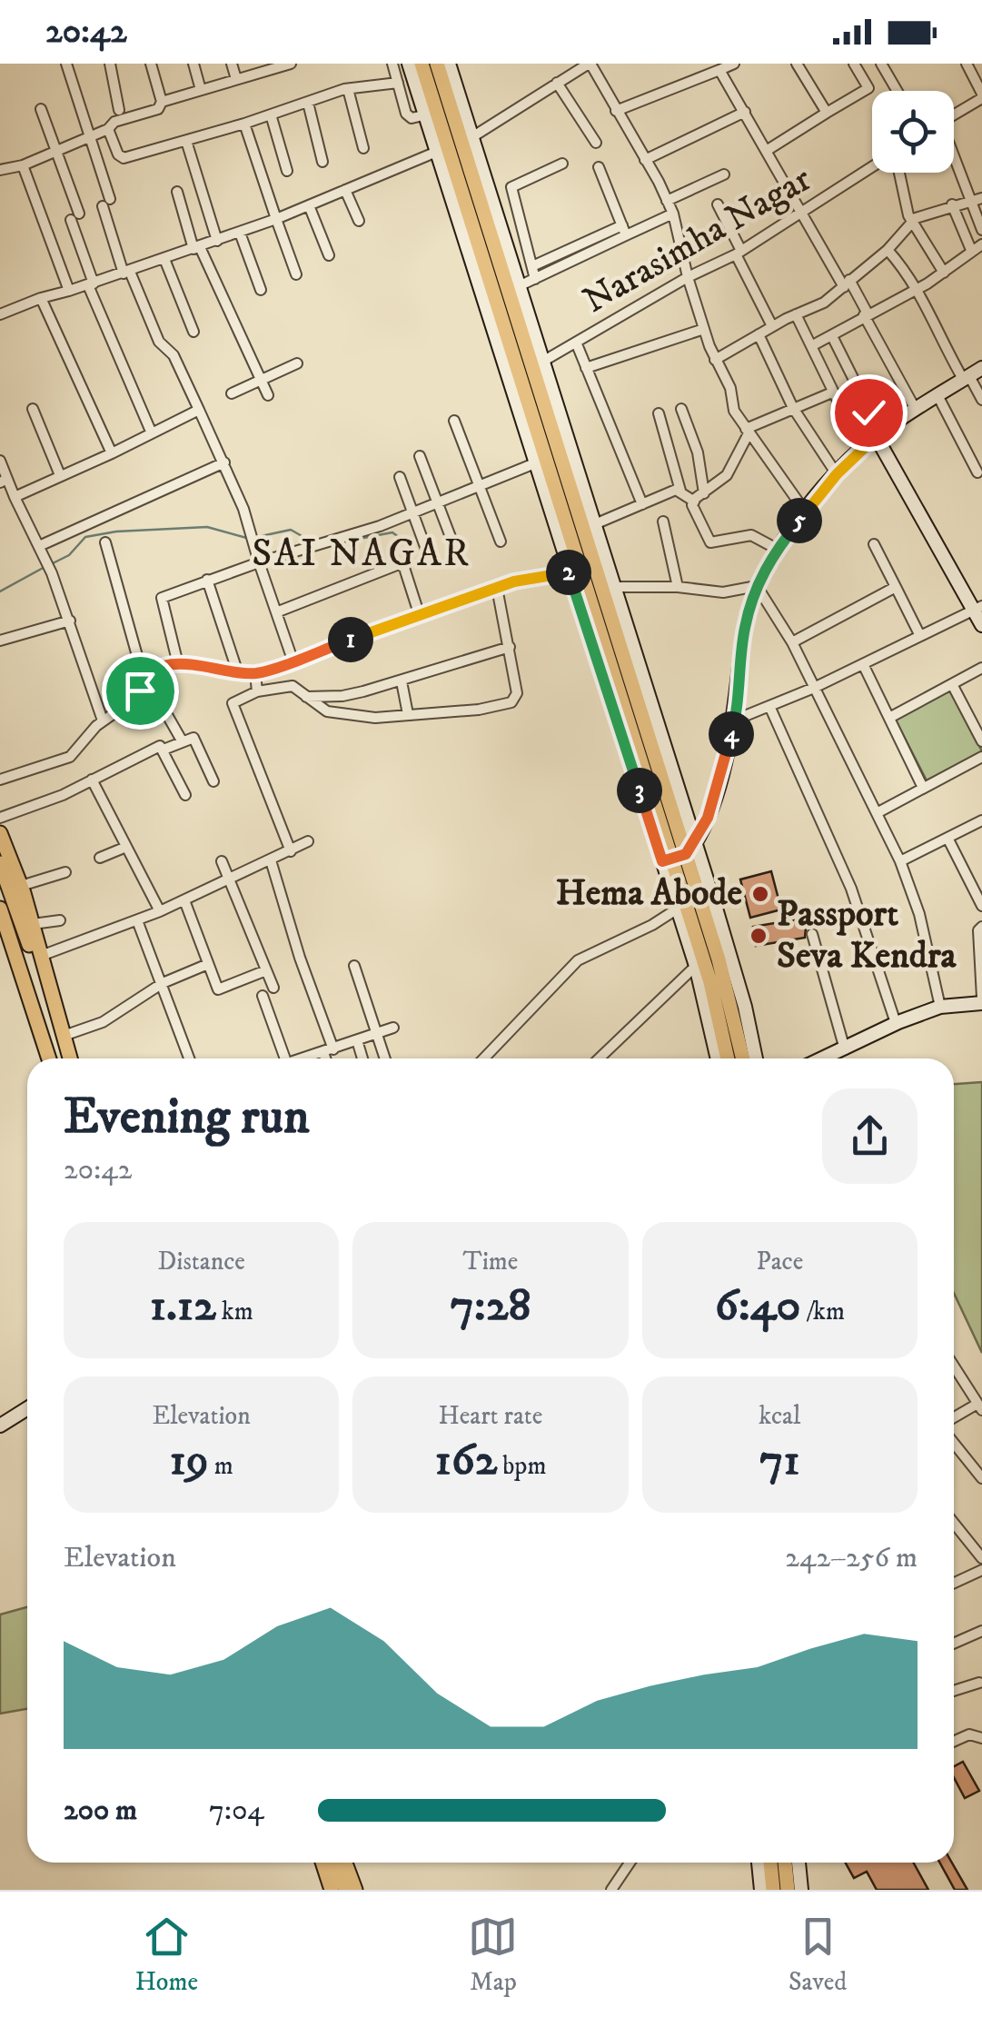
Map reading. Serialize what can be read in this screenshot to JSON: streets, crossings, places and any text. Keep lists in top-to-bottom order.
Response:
{
  "streets": {
    "street": ["Narasimha Nagar"]
  },
  "districts": ["SAI NAGAR"],
  "places": ["Hema Abode", "Passport Seva Kendra"],
  "page": {
    "status": "20:42",
    "pins": [
      "5",
      "2",
      "1",
      "4",
      "3"
    ],
    "heading": ["Evening run", "20:42"],
    "stats": [
      ["Distance", "1.12 km"],
      ["Time", "7:28"],
      ["Pace", "6:40 /km"],
      ["Elevation", "19 m"],
      ["Heart rate", "162 bpm"],
      ["kcal", "71"]
    ],
    "chart": ["Elevation", "242–256 m"],
    "list": [
      {
        "name": "200 m",
        "note": "7:04"
      }
    ],
    "tabs": ["Home", "Map", "Saved"]
  }
}
